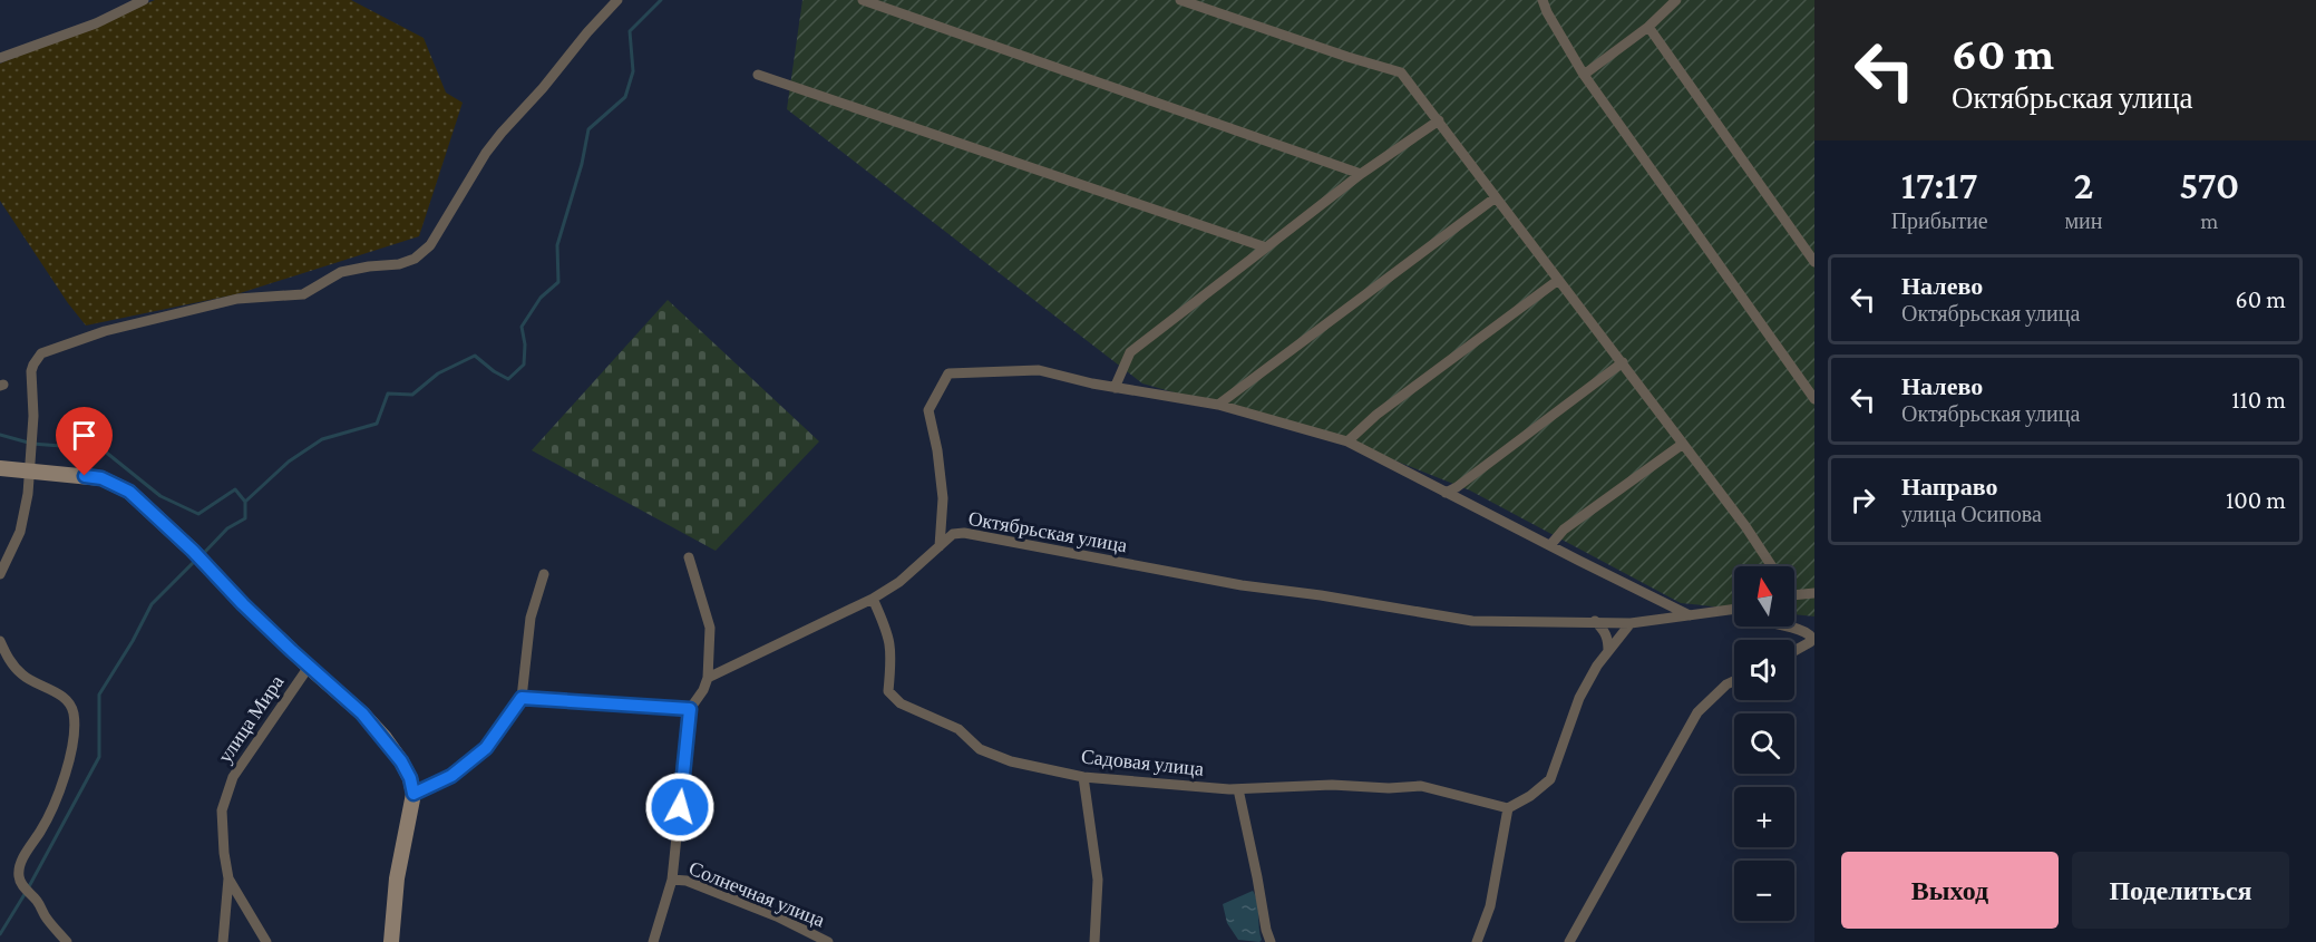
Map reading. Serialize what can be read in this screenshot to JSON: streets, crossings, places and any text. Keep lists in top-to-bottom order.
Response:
{
  "streets": {
    "street": [
      "Октябрьская улица",
      "улица Мира",
      "Садовая улица",
      "Солнечная улица"
    ]
  },
  "crossings": [
    ["Октябрьская улица", "Садовая улица"]
  ],
  "north": "top",
  "page": {
    "turn": ["60 m", "Октябрьская улица"],
    "eta": [
      "17:17",
      "Прибытие",
      "2",
      "мин",
      "570",
      "m"
    ],
    "list": [
      {
        "name": "Налево",
        "note": "Октябрьская улица",
        "value": "60 m"
      },
      {
        "name": "Налево",
        "note": "Октябрьская улица",
        "value": "110 m"
      },
      {
        "name": "Направо",
        "note": "улица Осипова",
        "value": "100 m"
      }
    ],
    "map_buttons": ["+", "−"],
    "buttons": ["Выход", "Поделиться"]
  }
}
